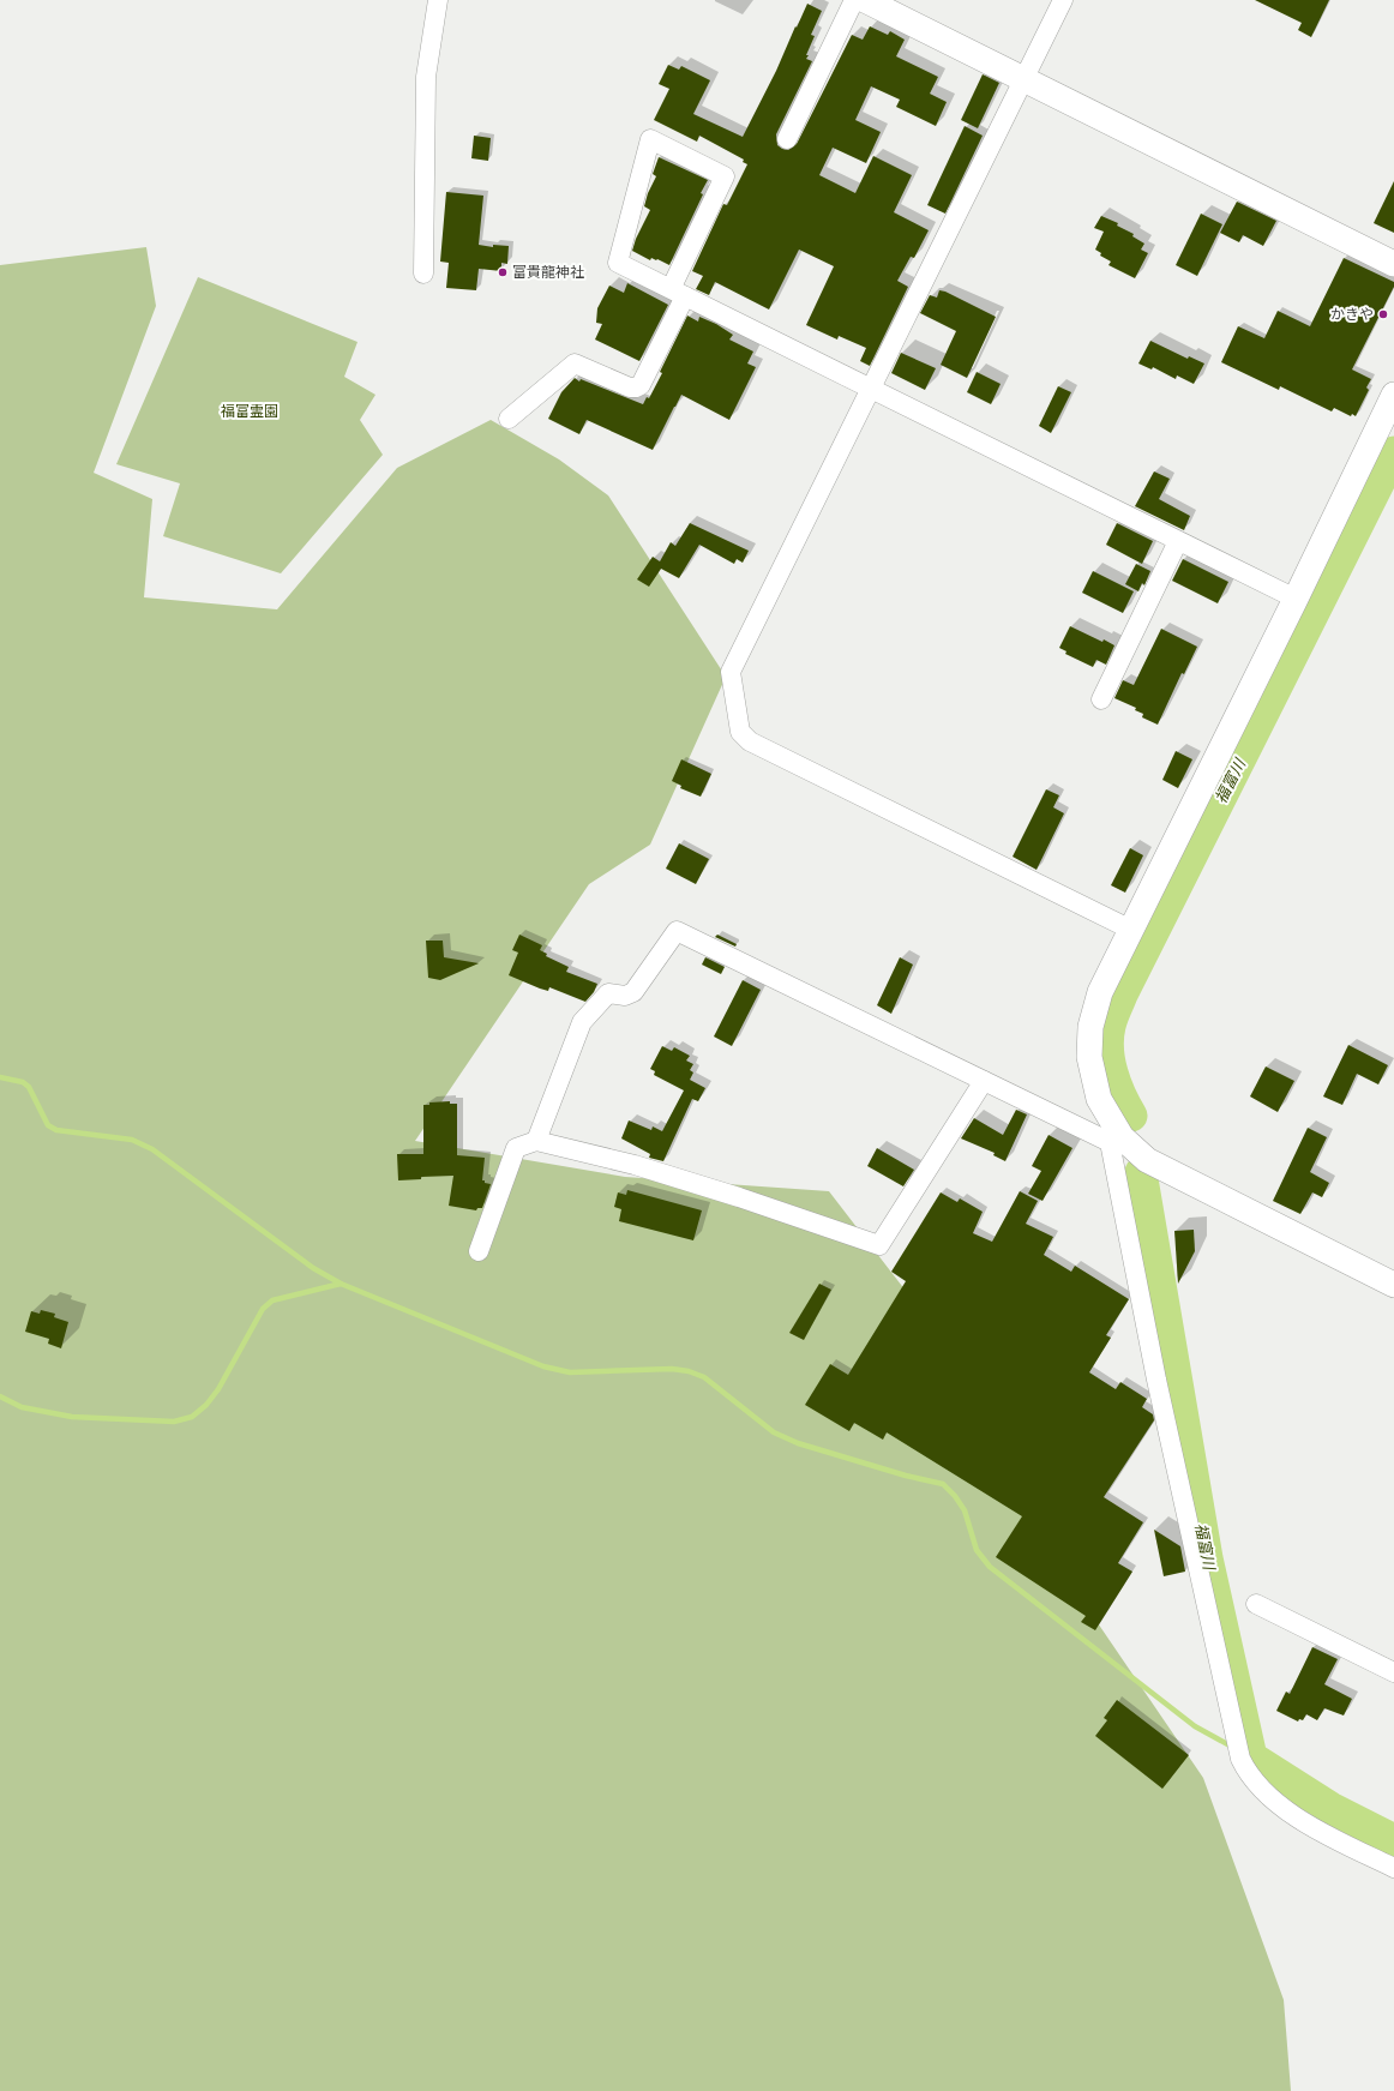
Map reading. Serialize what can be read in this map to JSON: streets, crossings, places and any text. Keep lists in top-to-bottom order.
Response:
{
  "water": ["福富川"],
  "parks": ["福富霊園"],
  "places": ["富貴龍神社", "かきや"]
}
